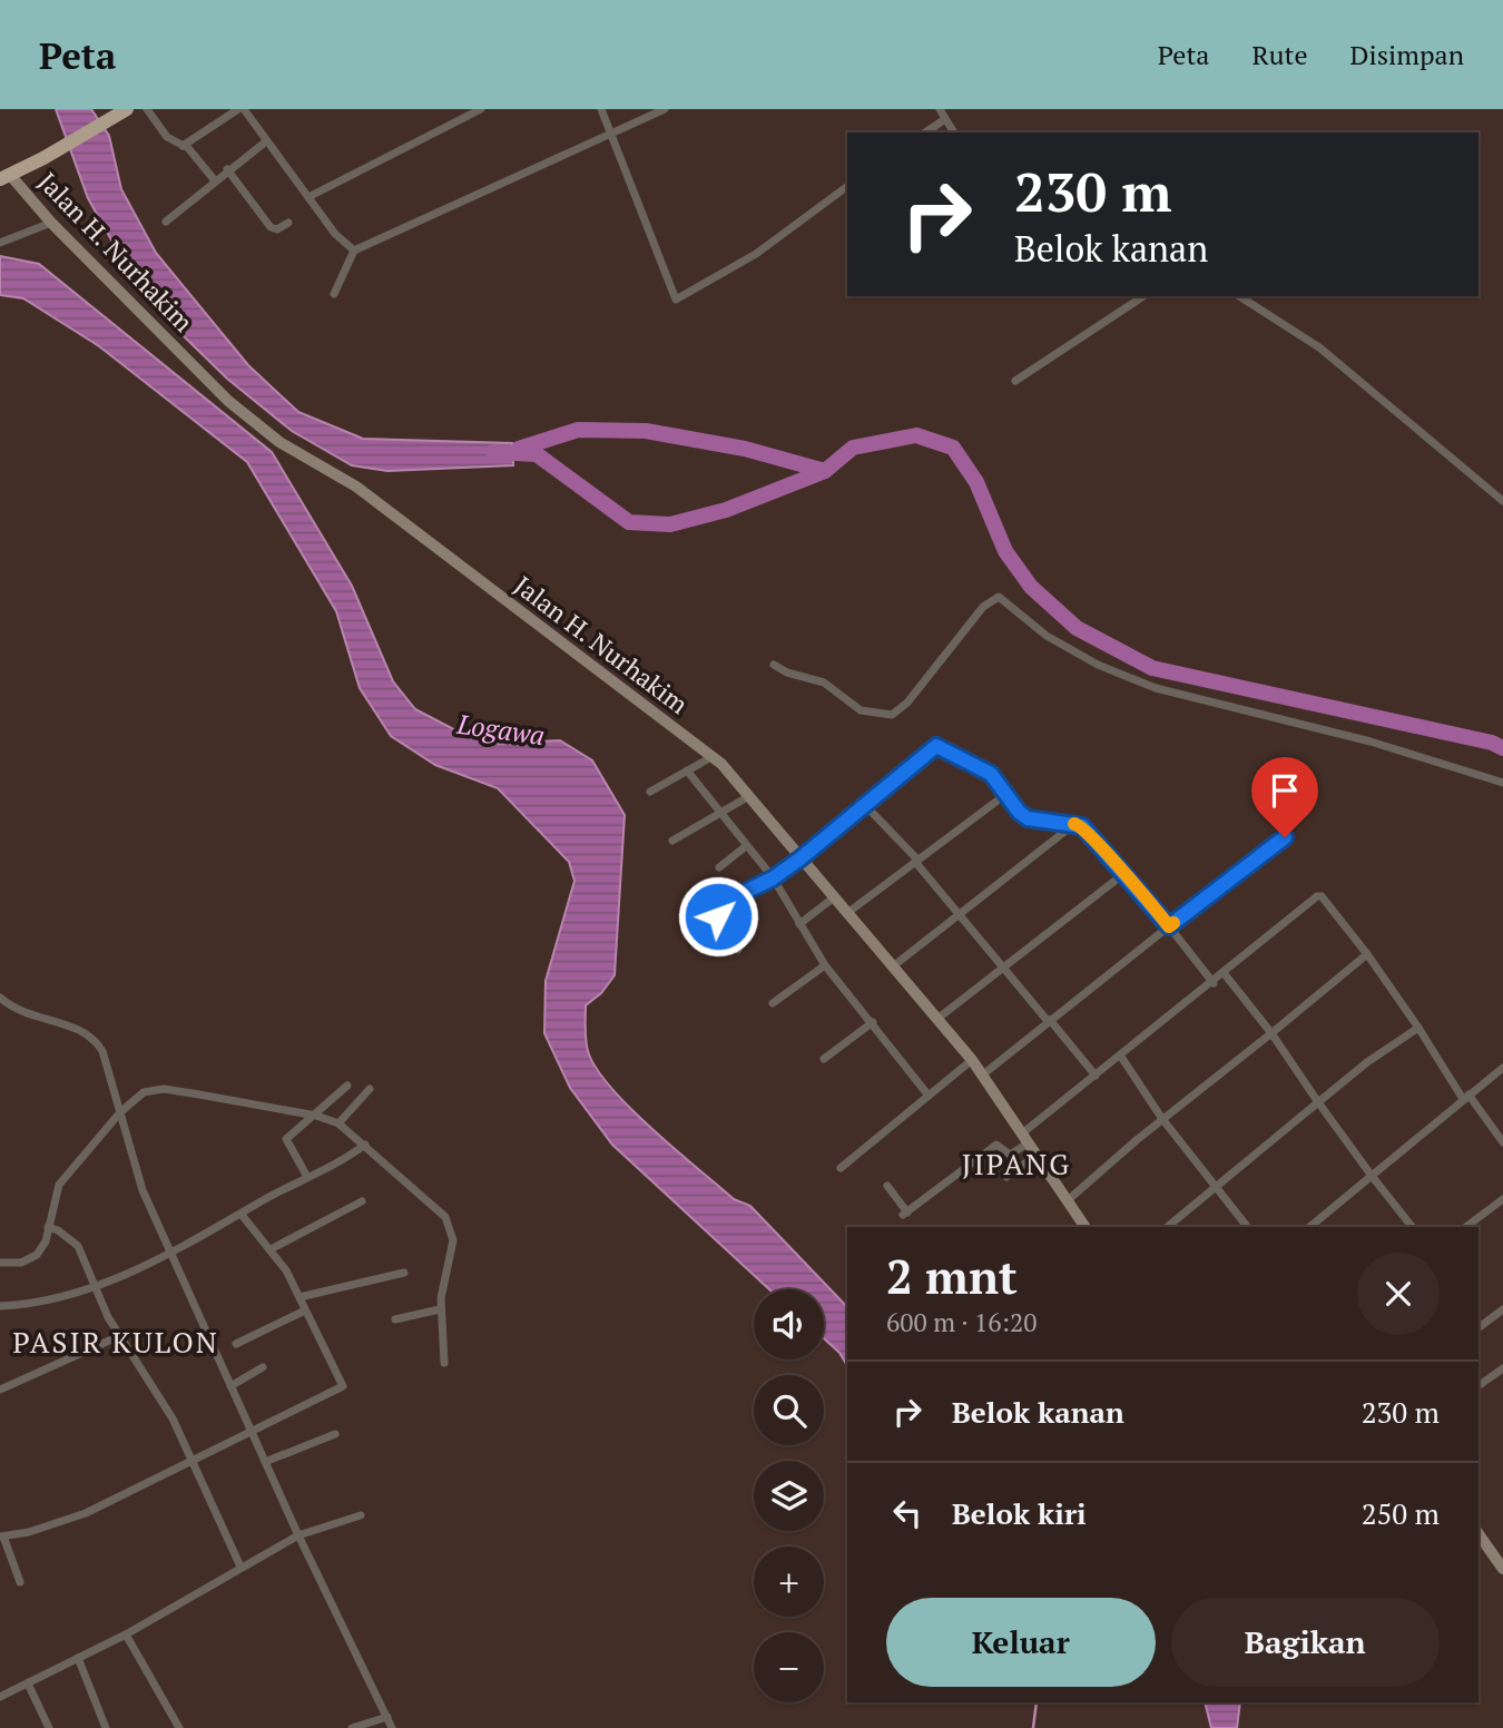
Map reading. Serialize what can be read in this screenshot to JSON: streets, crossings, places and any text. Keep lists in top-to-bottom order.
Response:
{
  "streets": {
    "main road": ["Jalan H. Nurhakim"]
  },
  "districts": ["JIPANG", "PASIR KULON"],
  "water": ["Logawa"],
  "page": {
    "header": "Peta",
    "nav": ["Peta", "Rute", "Disimpan"],
    "turn": ["230 m", "Belok kanan"],
    "heading": ["2 mnt", "600 m · 16:20"],
    "map_buttons": ["+", "−"],
    "list": [
      {
        "name": "Belok kanan",
        "value": "230 m"
      },
      {
        "name": "Belok kiri",
        "value": "250 m"
      }
    ],
    "buttons": ["Keluar", "Bagikan"]
  }
}
